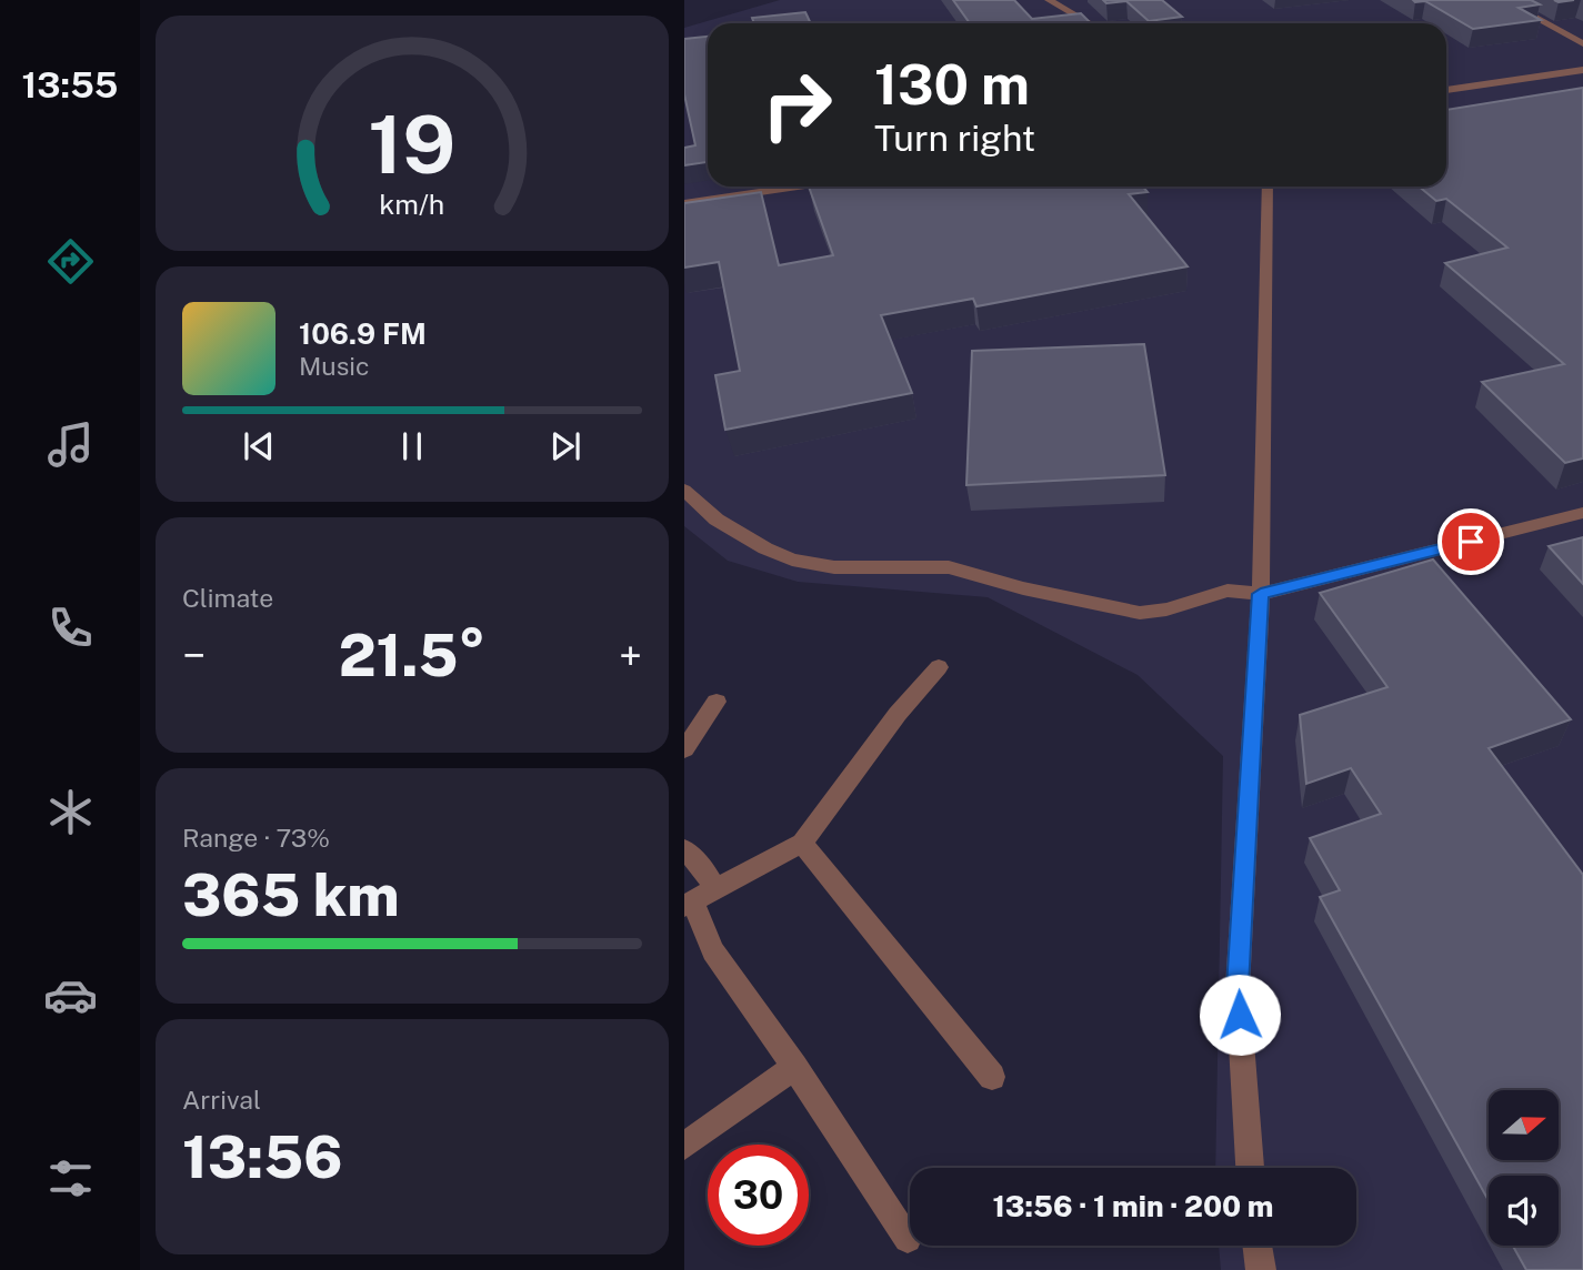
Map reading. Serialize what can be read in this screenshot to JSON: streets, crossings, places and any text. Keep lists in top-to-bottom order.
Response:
{
  "north": "right",
  "page": {
    "tabs": "13:55",
    "turn": ["130 m", "Turn right"],
    "song": ["106.9 FM", "Music"],
    "tile": [
      "Climate",
      ["Range · 73%", "365 km"],
      ["Arrival", "13:56"]
    ],
    "heat": ["−", "21.5°", "+"],
    "limit": "30",
    "trip": "13:56 · 1 min · 200 m",
    "gauge": ["19", "km/h"]
  }
}
